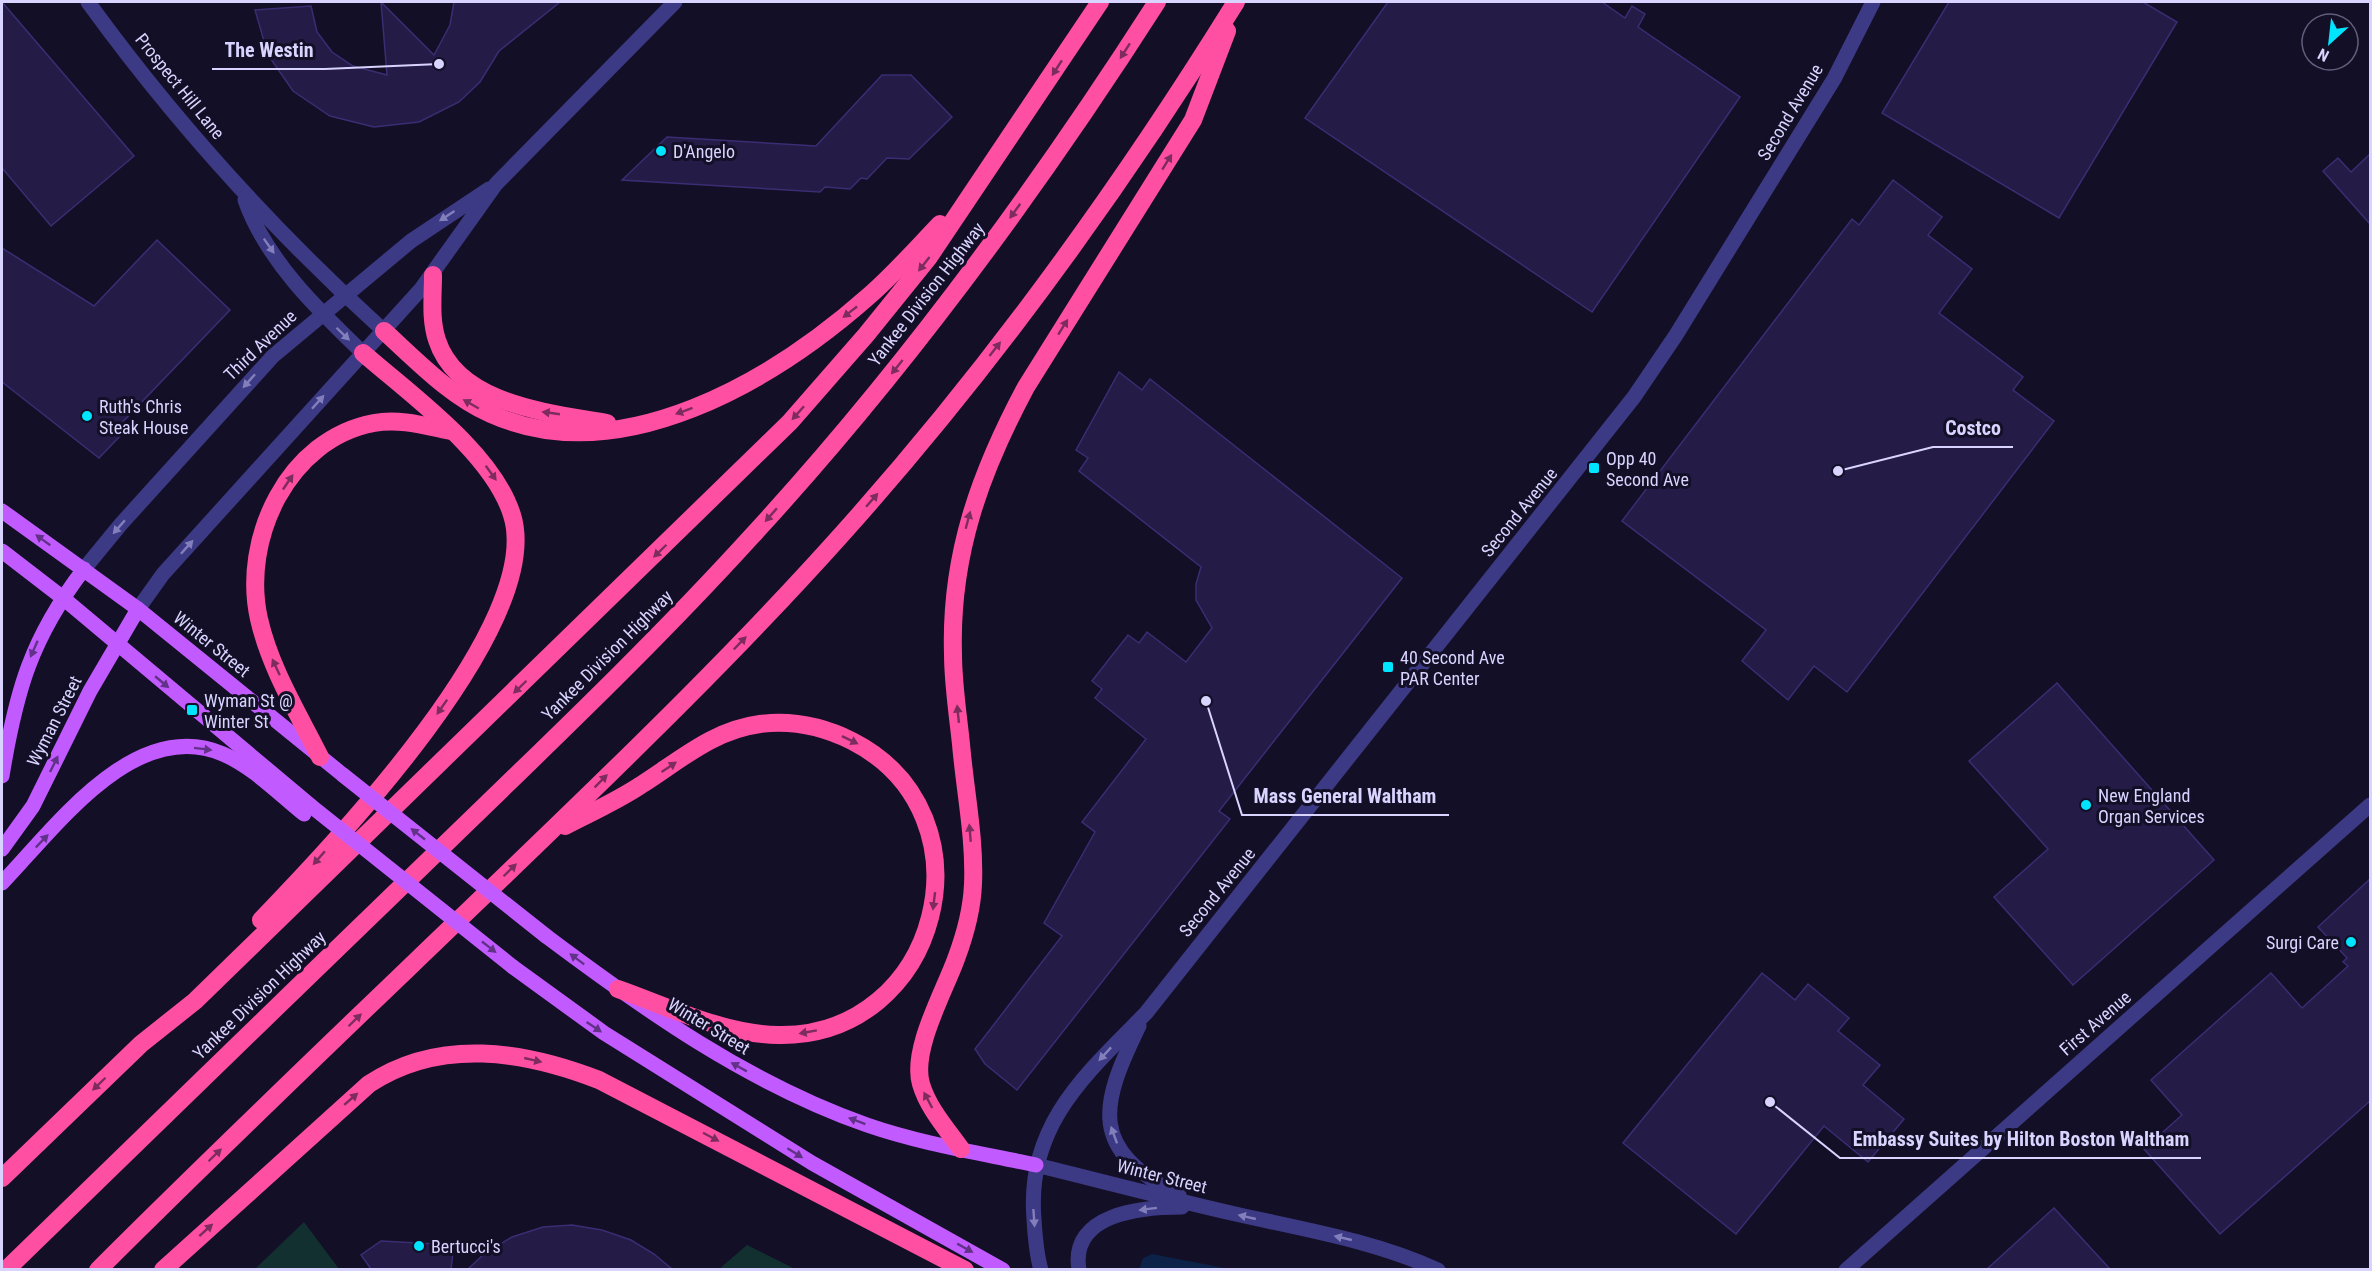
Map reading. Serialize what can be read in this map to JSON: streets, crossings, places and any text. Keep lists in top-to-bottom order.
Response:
{
  "streets": {
    "highway": ["Yankee Division Highway"],
    "main road": ["Winter Street", "Wyman Street"],
    "street": [
      "Prospect Hill Lane",
      "Second Avenue",
      "Third Avenue",
      "First Avenue"
    ]
  },
  "crossings": [
    ["Prospect Hill Lane", "Third Avenue"],
    ["Second Avenue", "Winter Street"],
    ["Third Avenue", "Winter Street"],
    ["Third Avenue", "Wyman Street"],
    ["Winter Street", "Wyman Street"]
  ],
  "places": {
    "other": [
      "The Westin",
      "D'Angelo",
      "Ruth's Chris Steak House",
      "Costco",
      "Mass General Waltham",
      "New England Organ Services",
      "Surgi Care",
      "Embassy Suites by Hilton Boston Waltham",
      "Bertucci's"
    ],
    "transit": ["Opp 40 Second Ave", "40 Second Ave PAR Center", "Wyman St @ Winter St"]
  },
  "north": "bottom left"
}
